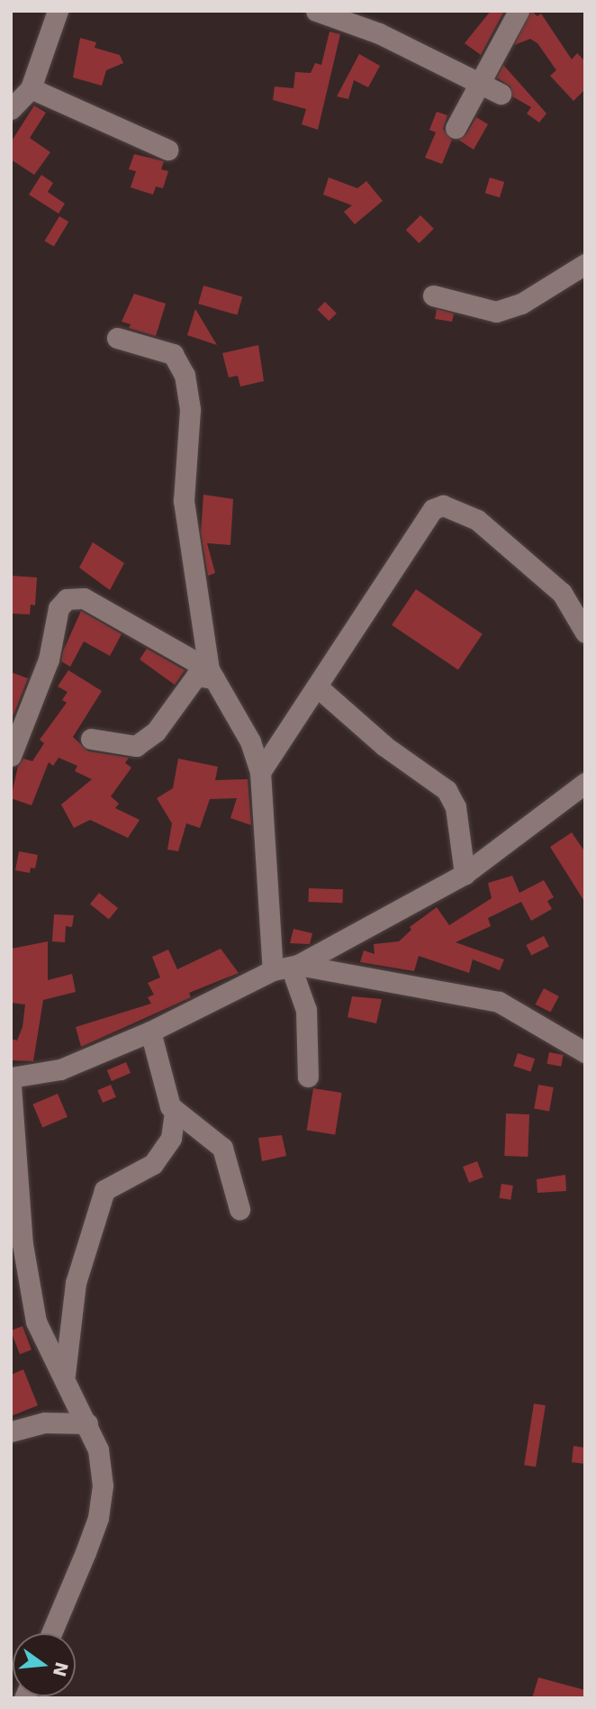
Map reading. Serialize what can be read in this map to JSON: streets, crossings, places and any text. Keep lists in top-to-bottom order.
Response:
{
  "north": "right"
}
